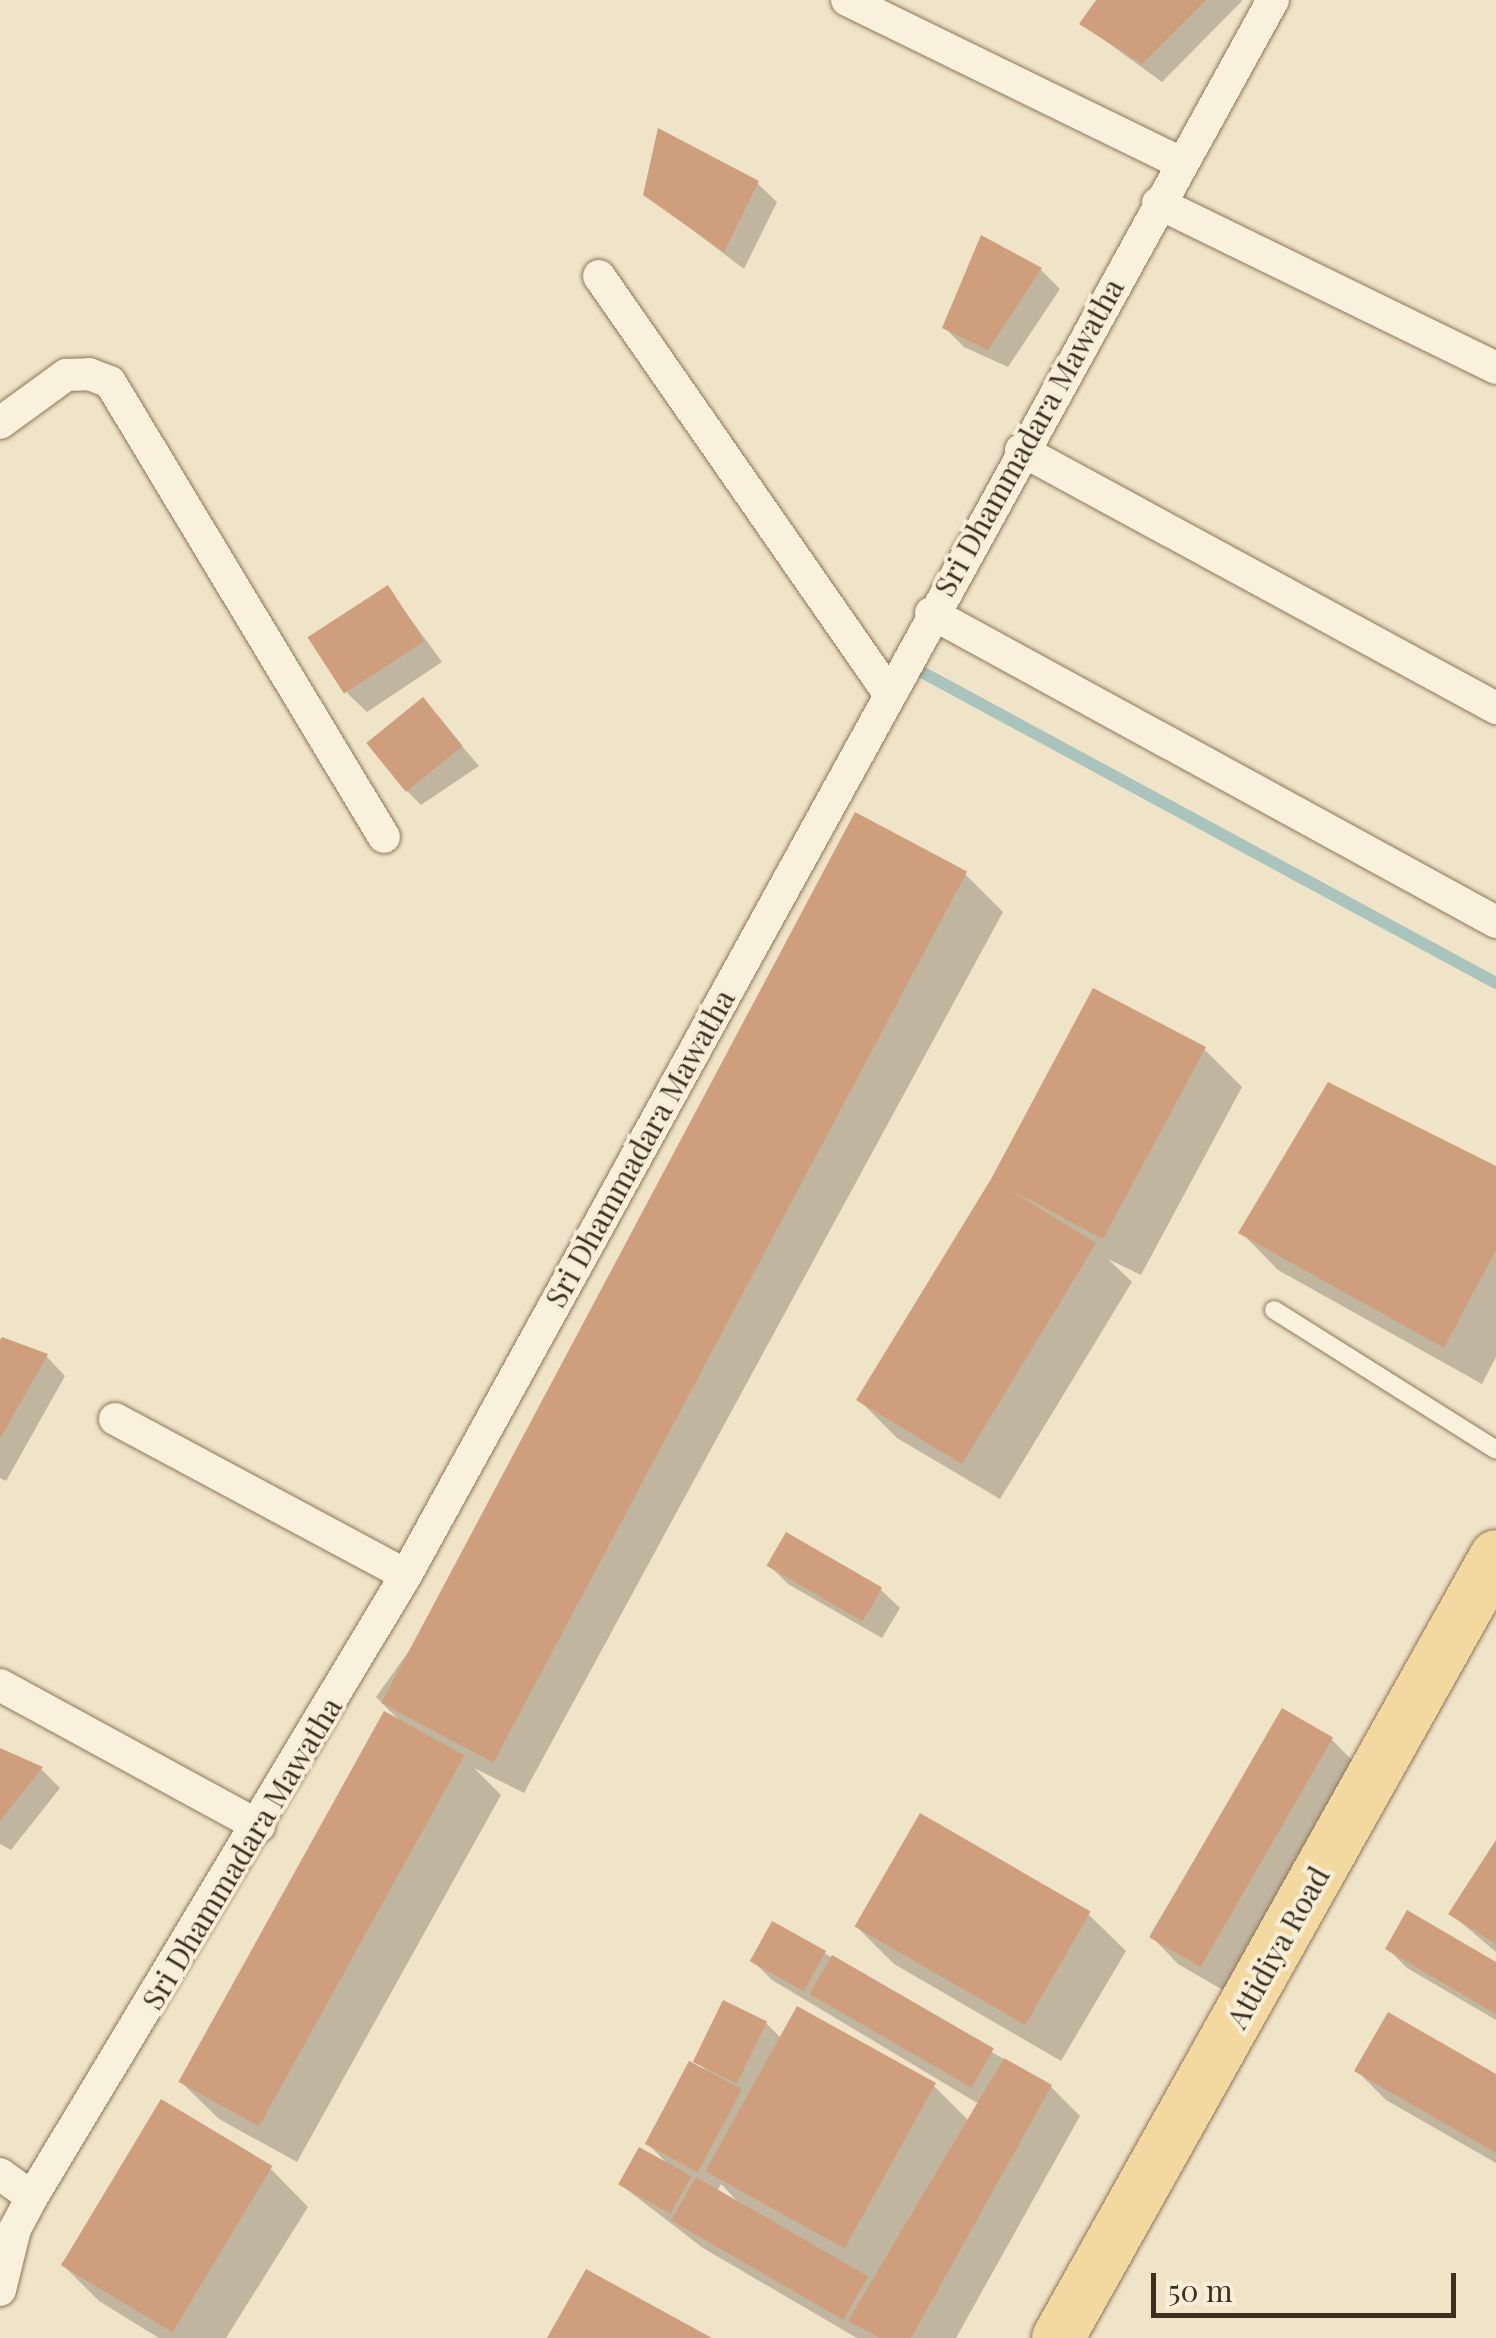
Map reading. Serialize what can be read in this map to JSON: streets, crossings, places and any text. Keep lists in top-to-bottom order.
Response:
{
  "streets": {
    "main road": ["Attidiya Road"],
    "street": ["Sri Dhammadara Mawatha"]
  },
  "scale_bar": "50 m"
}
